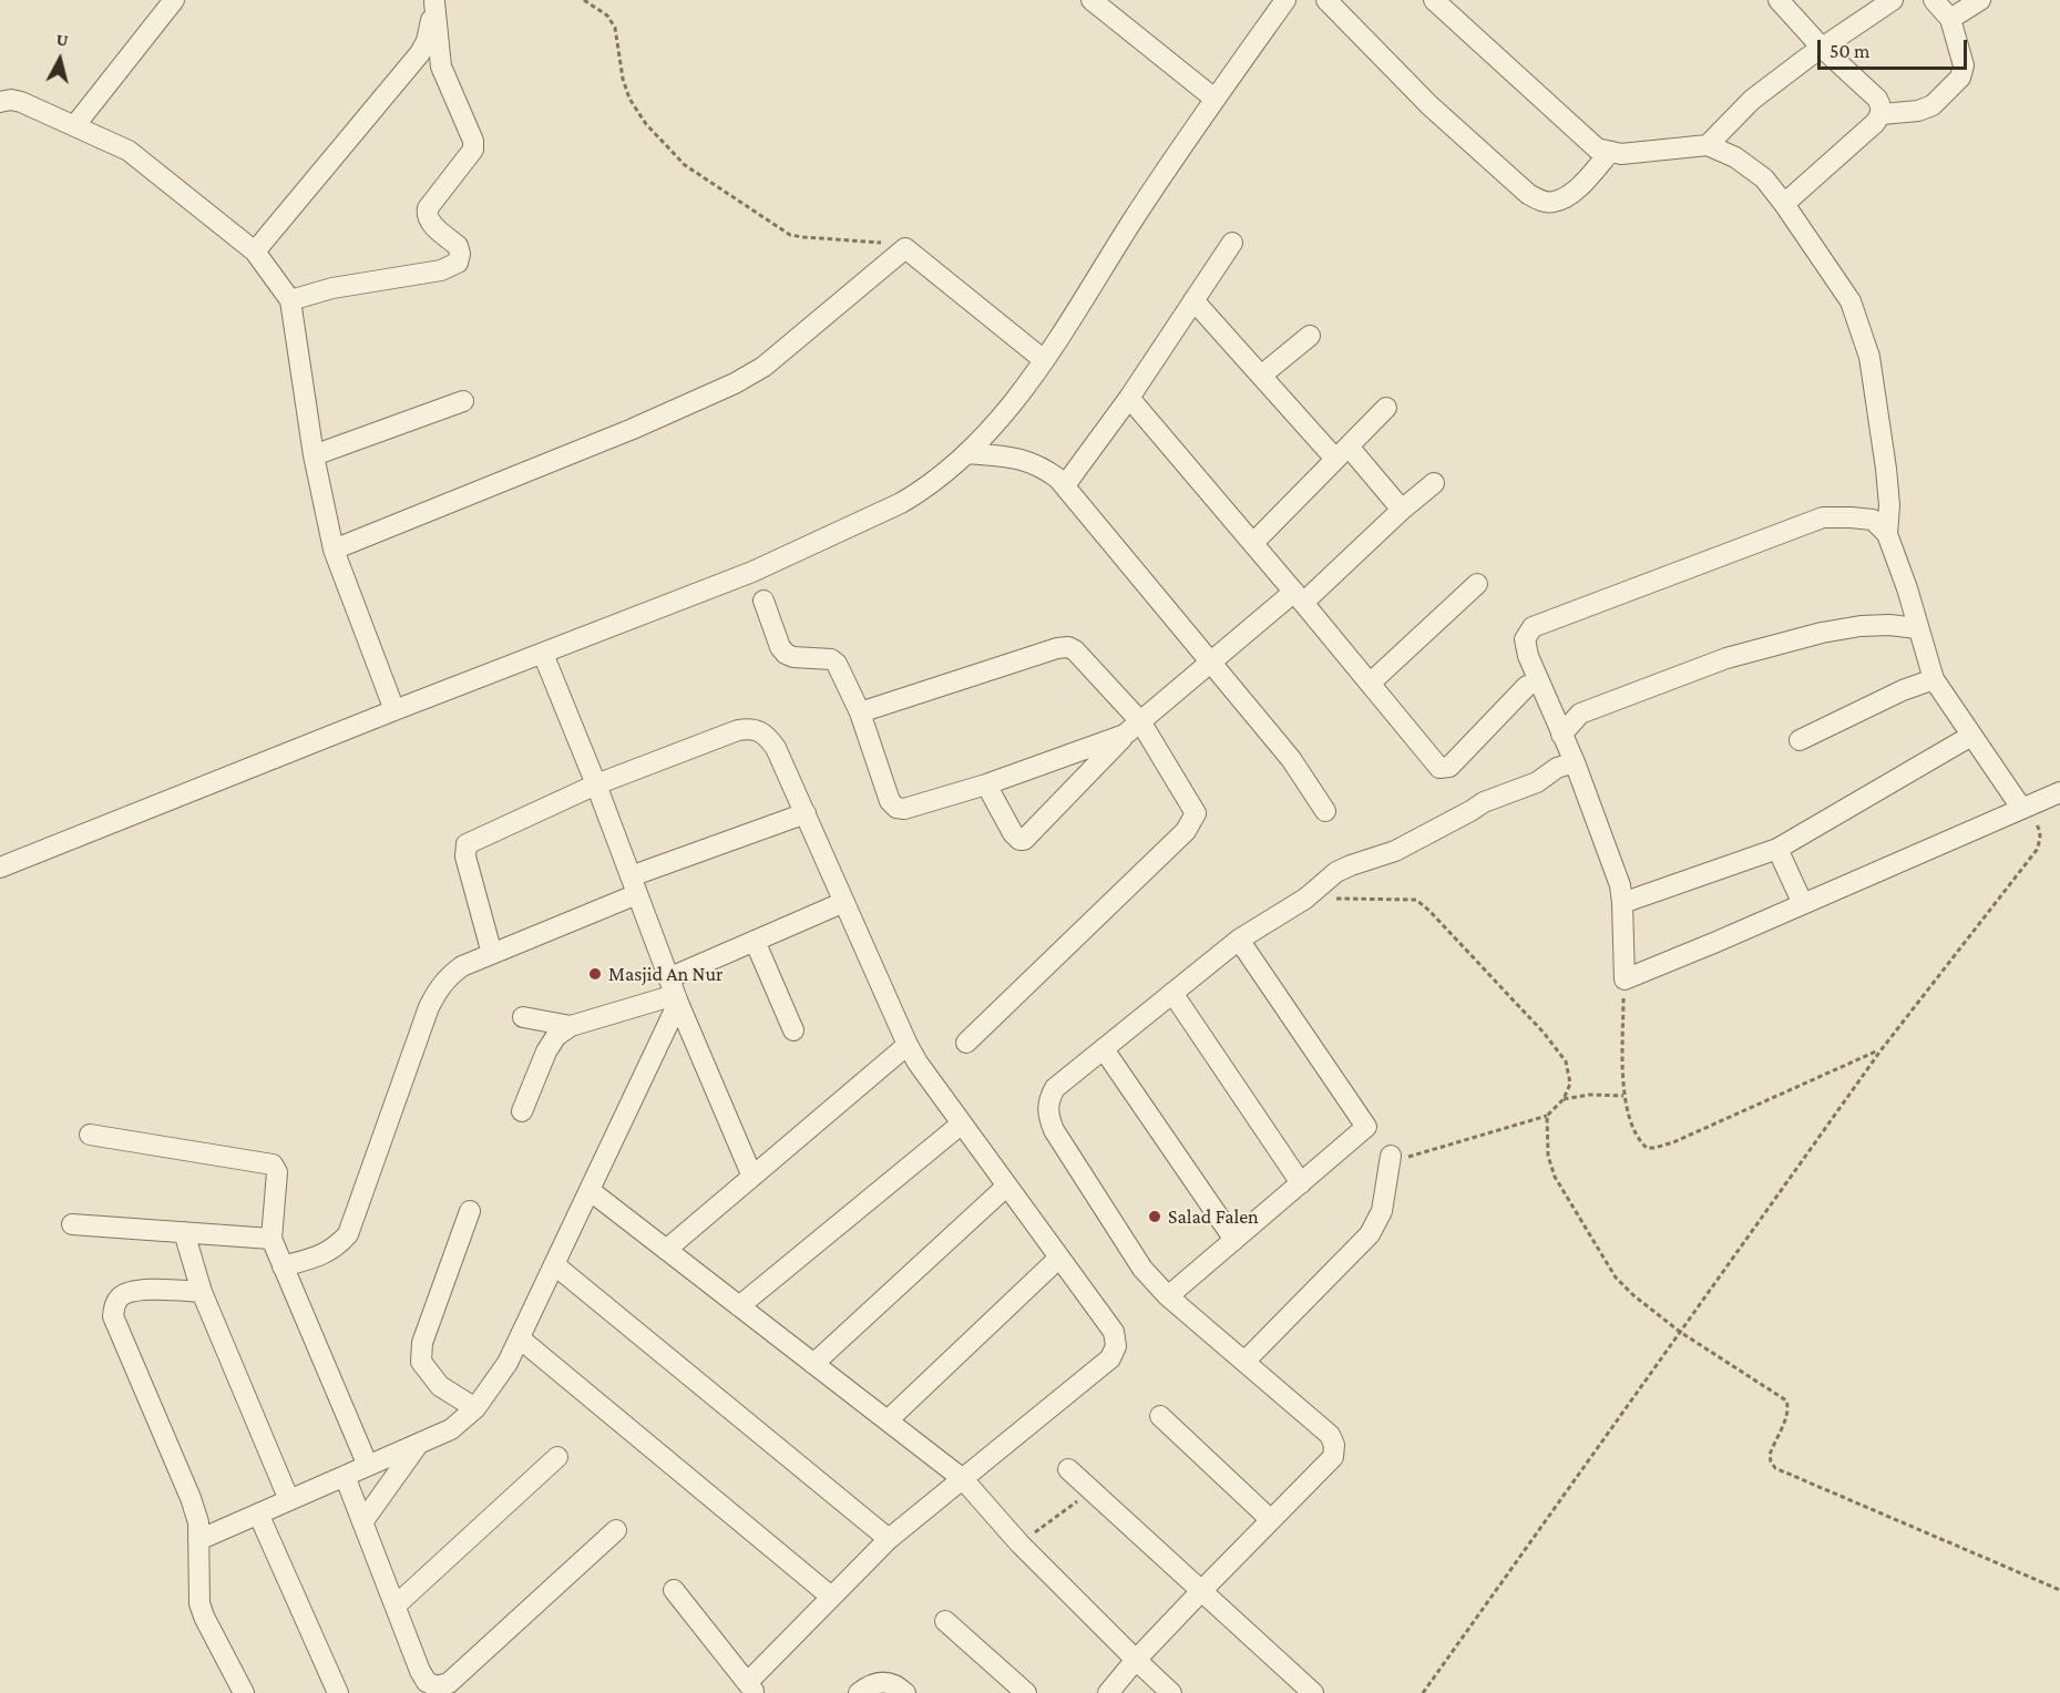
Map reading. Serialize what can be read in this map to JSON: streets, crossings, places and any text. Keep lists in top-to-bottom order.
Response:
{
  "places": ["Masjid An Nur", "Salad Falen"],
  "scale_bar": "50 m",
  "north": "top"
}
